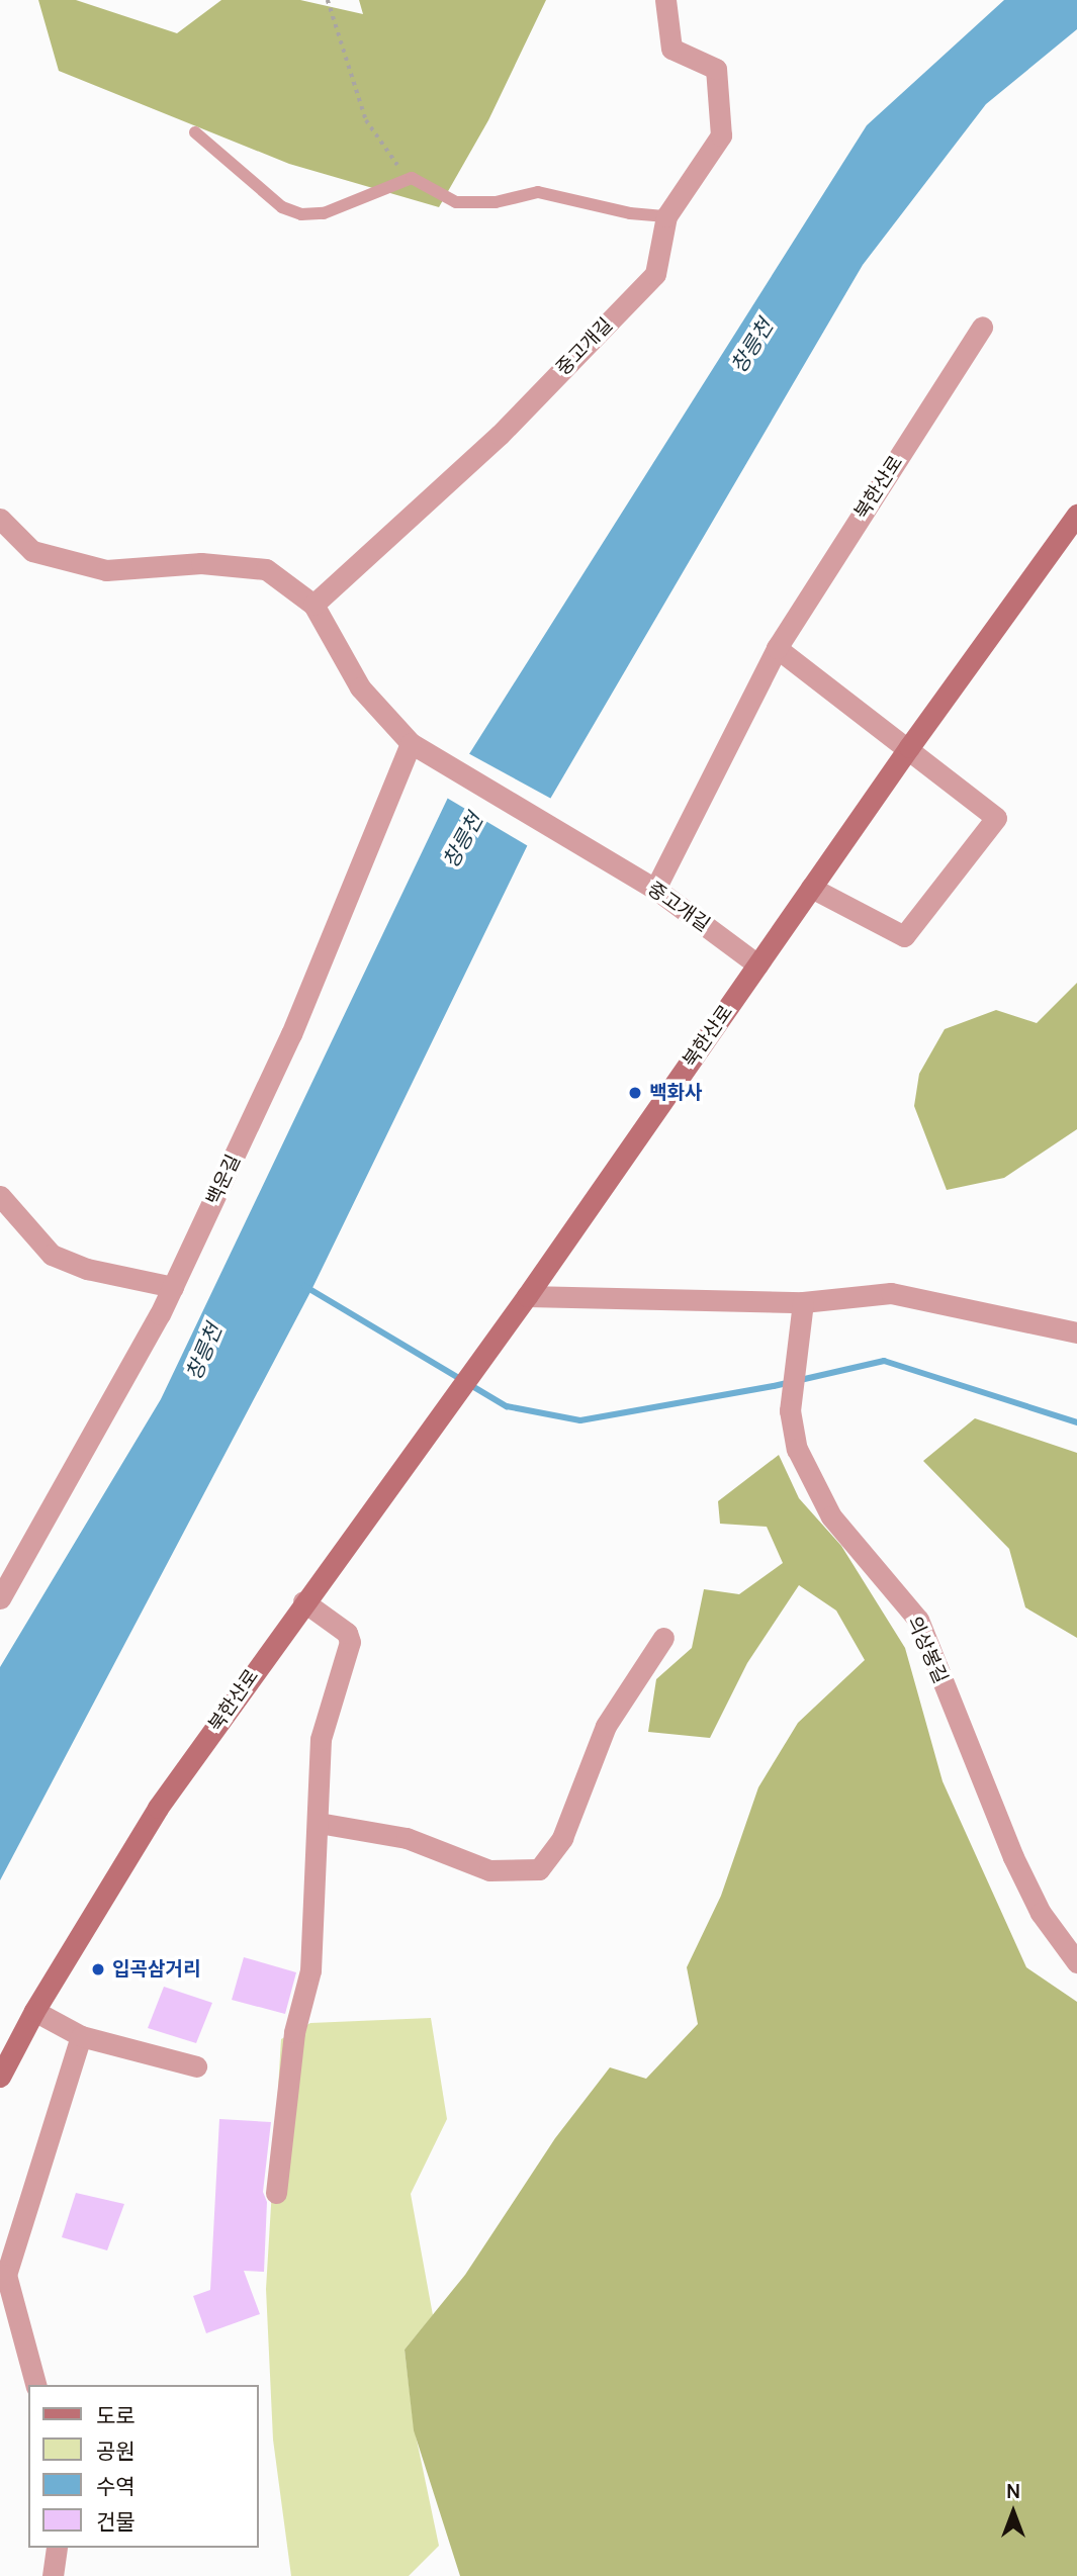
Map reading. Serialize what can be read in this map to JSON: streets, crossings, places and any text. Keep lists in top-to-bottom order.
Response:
{
  "streets": {
    "main road": ["북한산로"],
    "street": ["중고개길", "백운길", "의상봉길"]
  },
  "crossings": [
    ["중고개길", "북한산로"],
    ["중고개길", "백운길"]
  ],
  "water": ["창릉천"],
  "places": ["백화사", "입곡삼거리"],
  "legend": [
    "도로",
    "공원",
    "수역",
    "건물"
  ],
  "north": "top"
}
